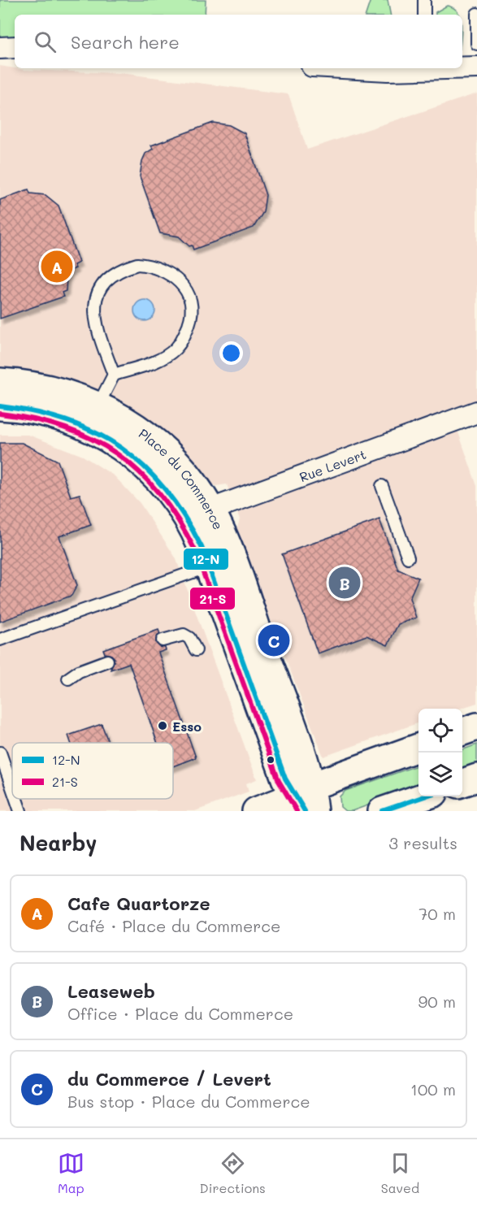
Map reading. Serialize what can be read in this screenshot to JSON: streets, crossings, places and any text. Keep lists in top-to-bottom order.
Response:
{
  "streets": {
    "street": ["Rue Levert", "Place du Commerce"]
  },
  "crossings": [
    ["Rue Levert", "Place du Commerce"]
  ],
  "places": ["Esso"],
  "lines": ["transit line 12-N", "transit line 21-S"],
  "legend": ["12-N", "21-S"],
  "page": {
    "search": "Search here",
    "pins": ["A", "B", "C"],
    "heading": ["Nearby", "3 results"],
    "list": [
      {
        "mark": "A",
        "name": "Cafe Quartorze",
        "note": "Café · Place du Commerce",
        "value": "70 m"
      },
      {
        "mark": "B",
        "name": "Leaseweb",
        "note": "Office · Place du Commerce",
        "value": "90 m"
      },
      {
        "mark": "C",
        "name": "du Commerce / Levert",
        "note": "Bus stop · Place du Commerce",
        "value": "100 m"
      }
    ],
    "nav": ["Map", "Directions", "Saved"]
  }
}
